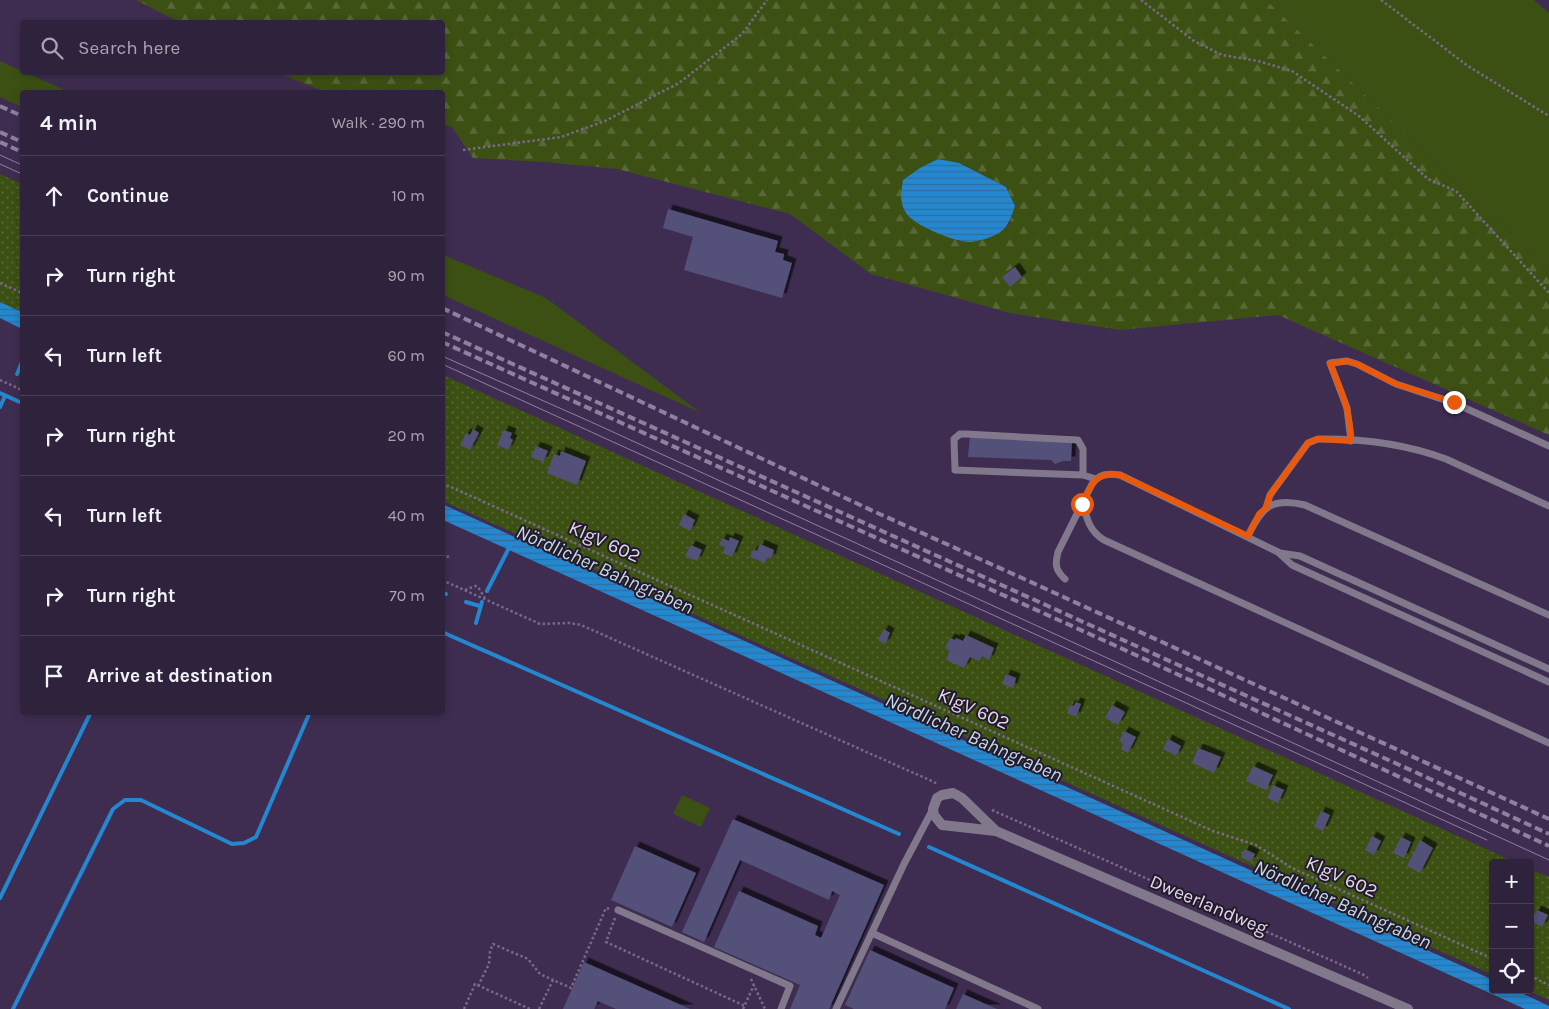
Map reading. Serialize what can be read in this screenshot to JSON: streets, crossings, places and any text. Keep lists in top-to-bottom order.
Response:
{
  "streets": {
    "street": ["Dweerlandweg"],
    "path": ["KlgV 602"]
  },
  "water": ["Nördlicher Bahngraben"],
  "page": {
    "search": "Search here",
    "heading": ["4 min", "Walk · 290 m"],
    "list": [
      ["Continue", "10 m"],
      ["Turn right", "90 m"],
      ["Turn left", "60 m"],
      ["Turn right", "20 m"],
      ["Turn left", "40 m"],
      ["Turn right", "70 m"],
      "Arrive at destination"
    ],
    "map_buttons": ["+", "−"]
  }
}
